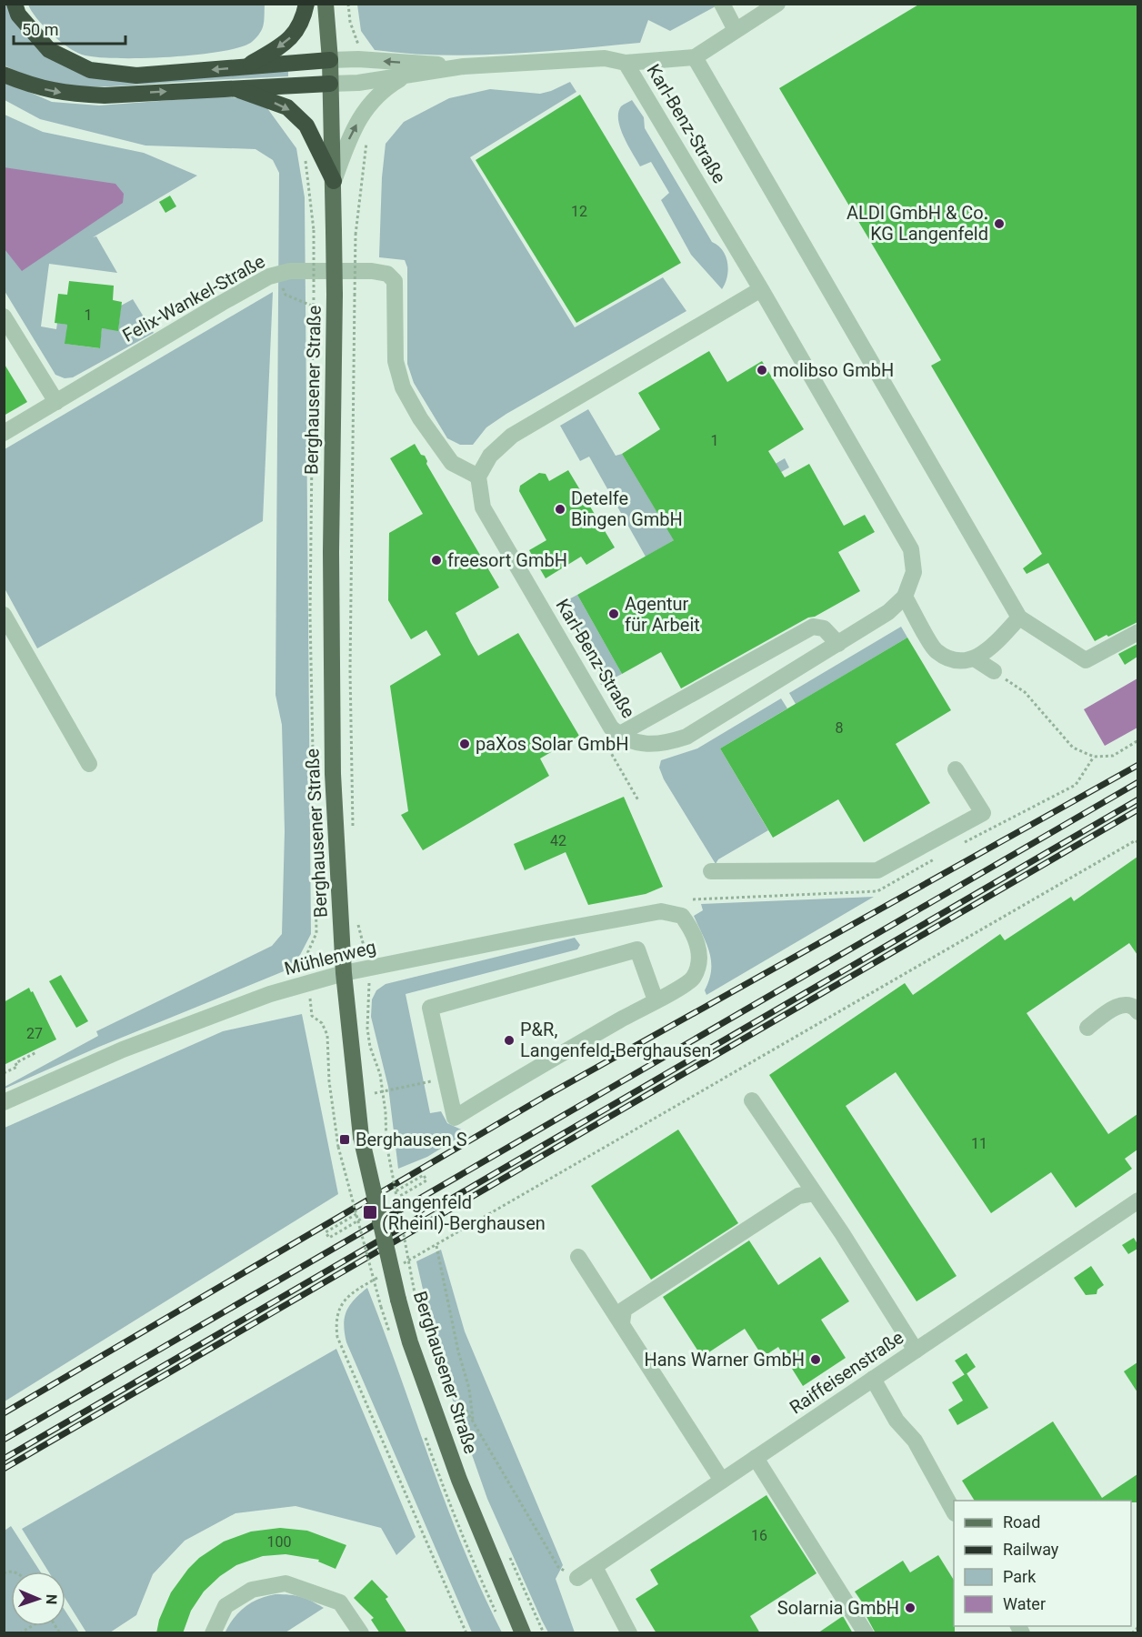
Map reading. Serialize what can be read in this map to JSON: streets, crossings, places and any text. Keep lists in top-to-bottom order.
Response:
{
  "streets": {
    "main road": ["Berghausener Straße"],
    "street": [
      "Karl-Benz-Straße",
      "Felix-Wankel-Straße",
      "Mühlenweg",
      "Raiffeisenstraße"
    ]
  },
  "crossings": [
    ["Karl-Benz-Straße", "Felix-Wankel-Straße"],
    ["Karl-Benz-Straße", "Berghausener Straße"],
    ["Berghausener Straße", "Mühlenweg"]
  ],
  "places": {
    "other": [
      "ALDI GmbH & Co. KG Langenfeld",
      "molibso GmbH",
      "Detelfe Bingen GmbH",
      "freesort GmbH",
      "Agentur für Arbeit",
      "paXos Solar GmbH",
      "P&R, Langenfeld-Berghausen",
      "Hans Warner GmbH",
      "Solarnia GmbH"
    ],
    "transit": ["Berghausen S", "Langenfeld (Rheinl)-Berghausen"]
  },
  "house_numbers": [
    "12",
    "1",
    "1",
    "8",
    "42",
    "27",
    "11",
    "16",
    "100"
  ],
  "legend": [
    "Road",
    "Railway",
    "Park",
    "Water"
  ],
  "scale_bar": "50 m",
  "north": "right"
}
